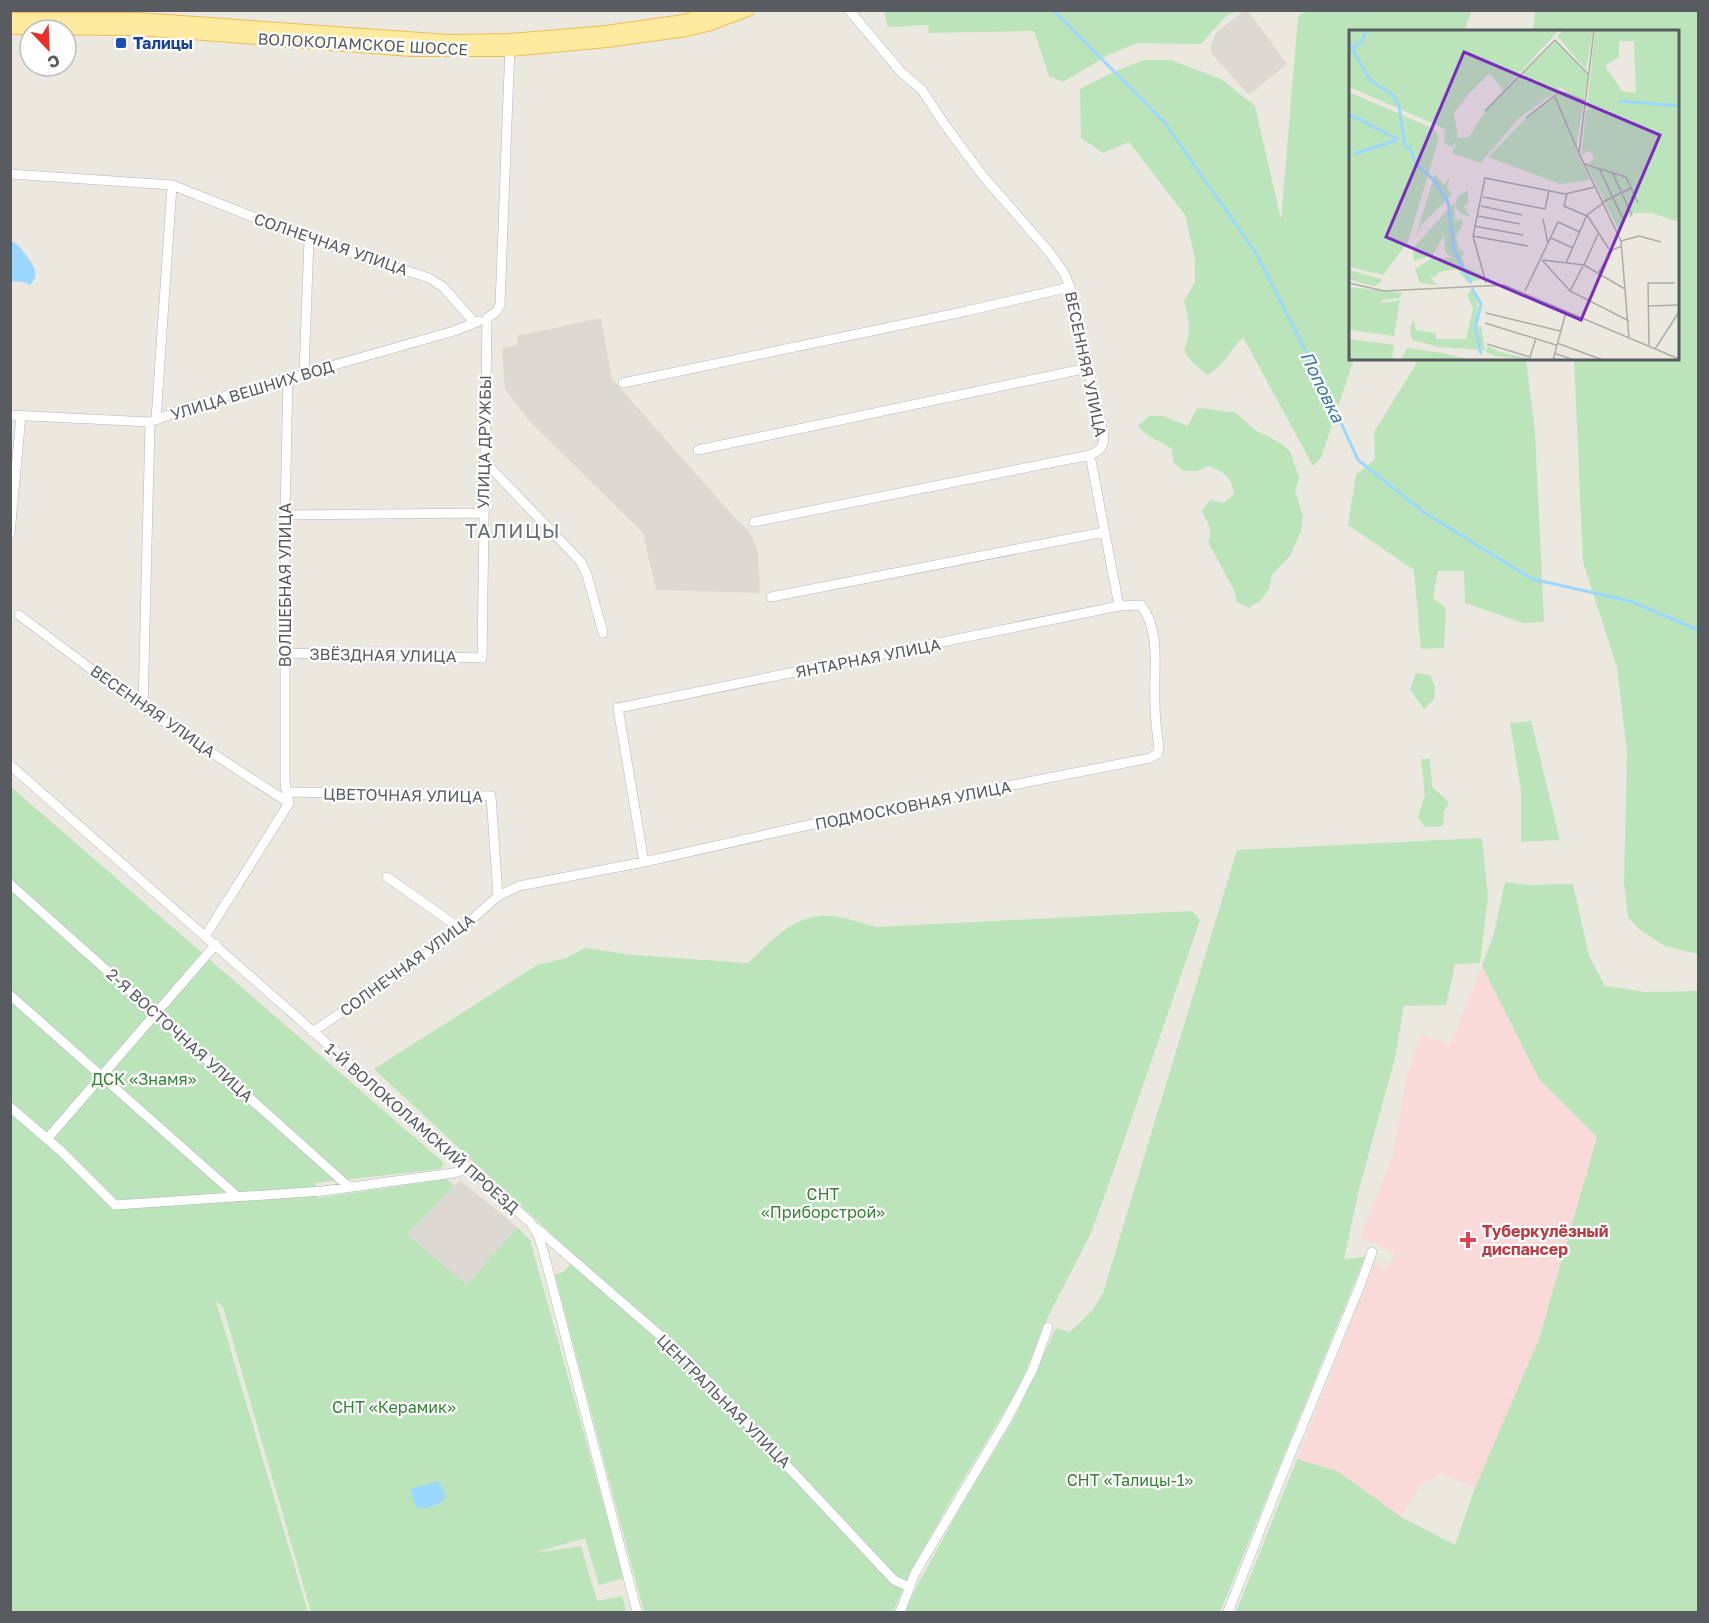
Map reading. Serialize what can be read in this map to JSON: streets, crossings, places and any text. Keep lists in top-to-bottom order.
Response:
{
  "streets": {
    "main road": ["ВОЛОКОЛАМСКОЕ ШОССЕ"],
    "street": [
      "СОЛНЕЧНАЯ УЛИЦА",
      "ВЕСЕННЯЯ УЛИЦА",
      "УЛИЦА ВЕШНИХ ВОД",
      "УЛИЦА ДРУЖБЫ",
      "ВОЛШЕБНАЯ УЛИЦА",
      "ЗВЁЗДНАЯ УЛИЦА",
      "ЯНТАРНАЯ УЛИЦА",
      "ЦВЕТОЧНАЯ УЛИЦА",
      "ПОДМОСКОВНАЯ УЛИЦА",
      "2-Я ВОСТОЧНАЯ УЛИЦА",
      "1-Й ВОЛОКОЛАМСКИЙ ПРОЕЗД",
      "ЦЕНТРАЛЬНАЯ УЛИЦА"
    ]
  },
  "crossings": [
    ["СОЛНЕЧНАЯ УЛИЦА", "УЛИЦА ВЕШНИХ ВОД"],
    ["СОЛНЕЧНАЯ УЛИЦА", "ЦВЕТОЧНАЯ УЛИЦА"],
    ["СОЛНЕЧНАЯ УЛИЦА", "ПОДМОСКОВНАЯ УЛИЦА"],
    ["СОЛНЕЧНАЯ УЛИЦА", "1-Й ВОЛОКОЛАМСКИЙ ПРОЕЗД"],
    ["ВЕСЕННЯЯ УЛИЦА", "ВОЛШЕБНАЯ УЛИЦА"],
    ["ВЕСЕННЯЯ УЛИЦА", "ЯНТАРНАЯ УЛИЦА"],
    ["ВЕСЕННЯЯ УЛИЦА", "ПОДМОСКОВНАЯ УЛИЦА"],
    ["УЛИЦА ВЕШНИХ ВОД", "УЛИЦА ДРУЖБЫ"],
    ["УЛИЦА ВЕШНИХ ВОД", "ВОЛШЕБНАЯ УЛИЦА"],
    ["УЛИЦА ДРУЖБЫ", "ЗВЁЗДНАЯ УЛИЦА"],
    ["ВОЛШЕБНАЯ УЛИЦА", "ЗВЁЗДНАЯ УЛИЦА"],
    ["ВОЛШЕБНАЯ УЛИЦА", "ЦВЕТОЧНАЯ УЛИЦА"],
    ["ЯНТАРНАЯ УЛИЦА", "ПОДМОСКОВНАЯ УЛИЦА"],
    ["ЦВЕТОЧНАЯ УЛИЦА", "ПОДМОСКОВНАЯ УЛИЦА"],
    ["1-Й ВОЛОКОЛАМСКИЙ ПРОЕЗД", "ЦЕНТРАЛЬНАЯ УЛИЦА"]
  ],
  "districts": ["ТАЛИЦЫ"],
  "water": ["Поповка"],
  "parks": [
    "ДСК «Знамя»",
    "СНТ «Приборстрой»",
    "СНТ «Керамик»",
    "СНТ «Талицы-1»"
  ],
  "places": {
    "transit": ["Талицы"],
    "health": ["Туберкулёзный диспансер"]
  },
  "north": "bottom right"
}
